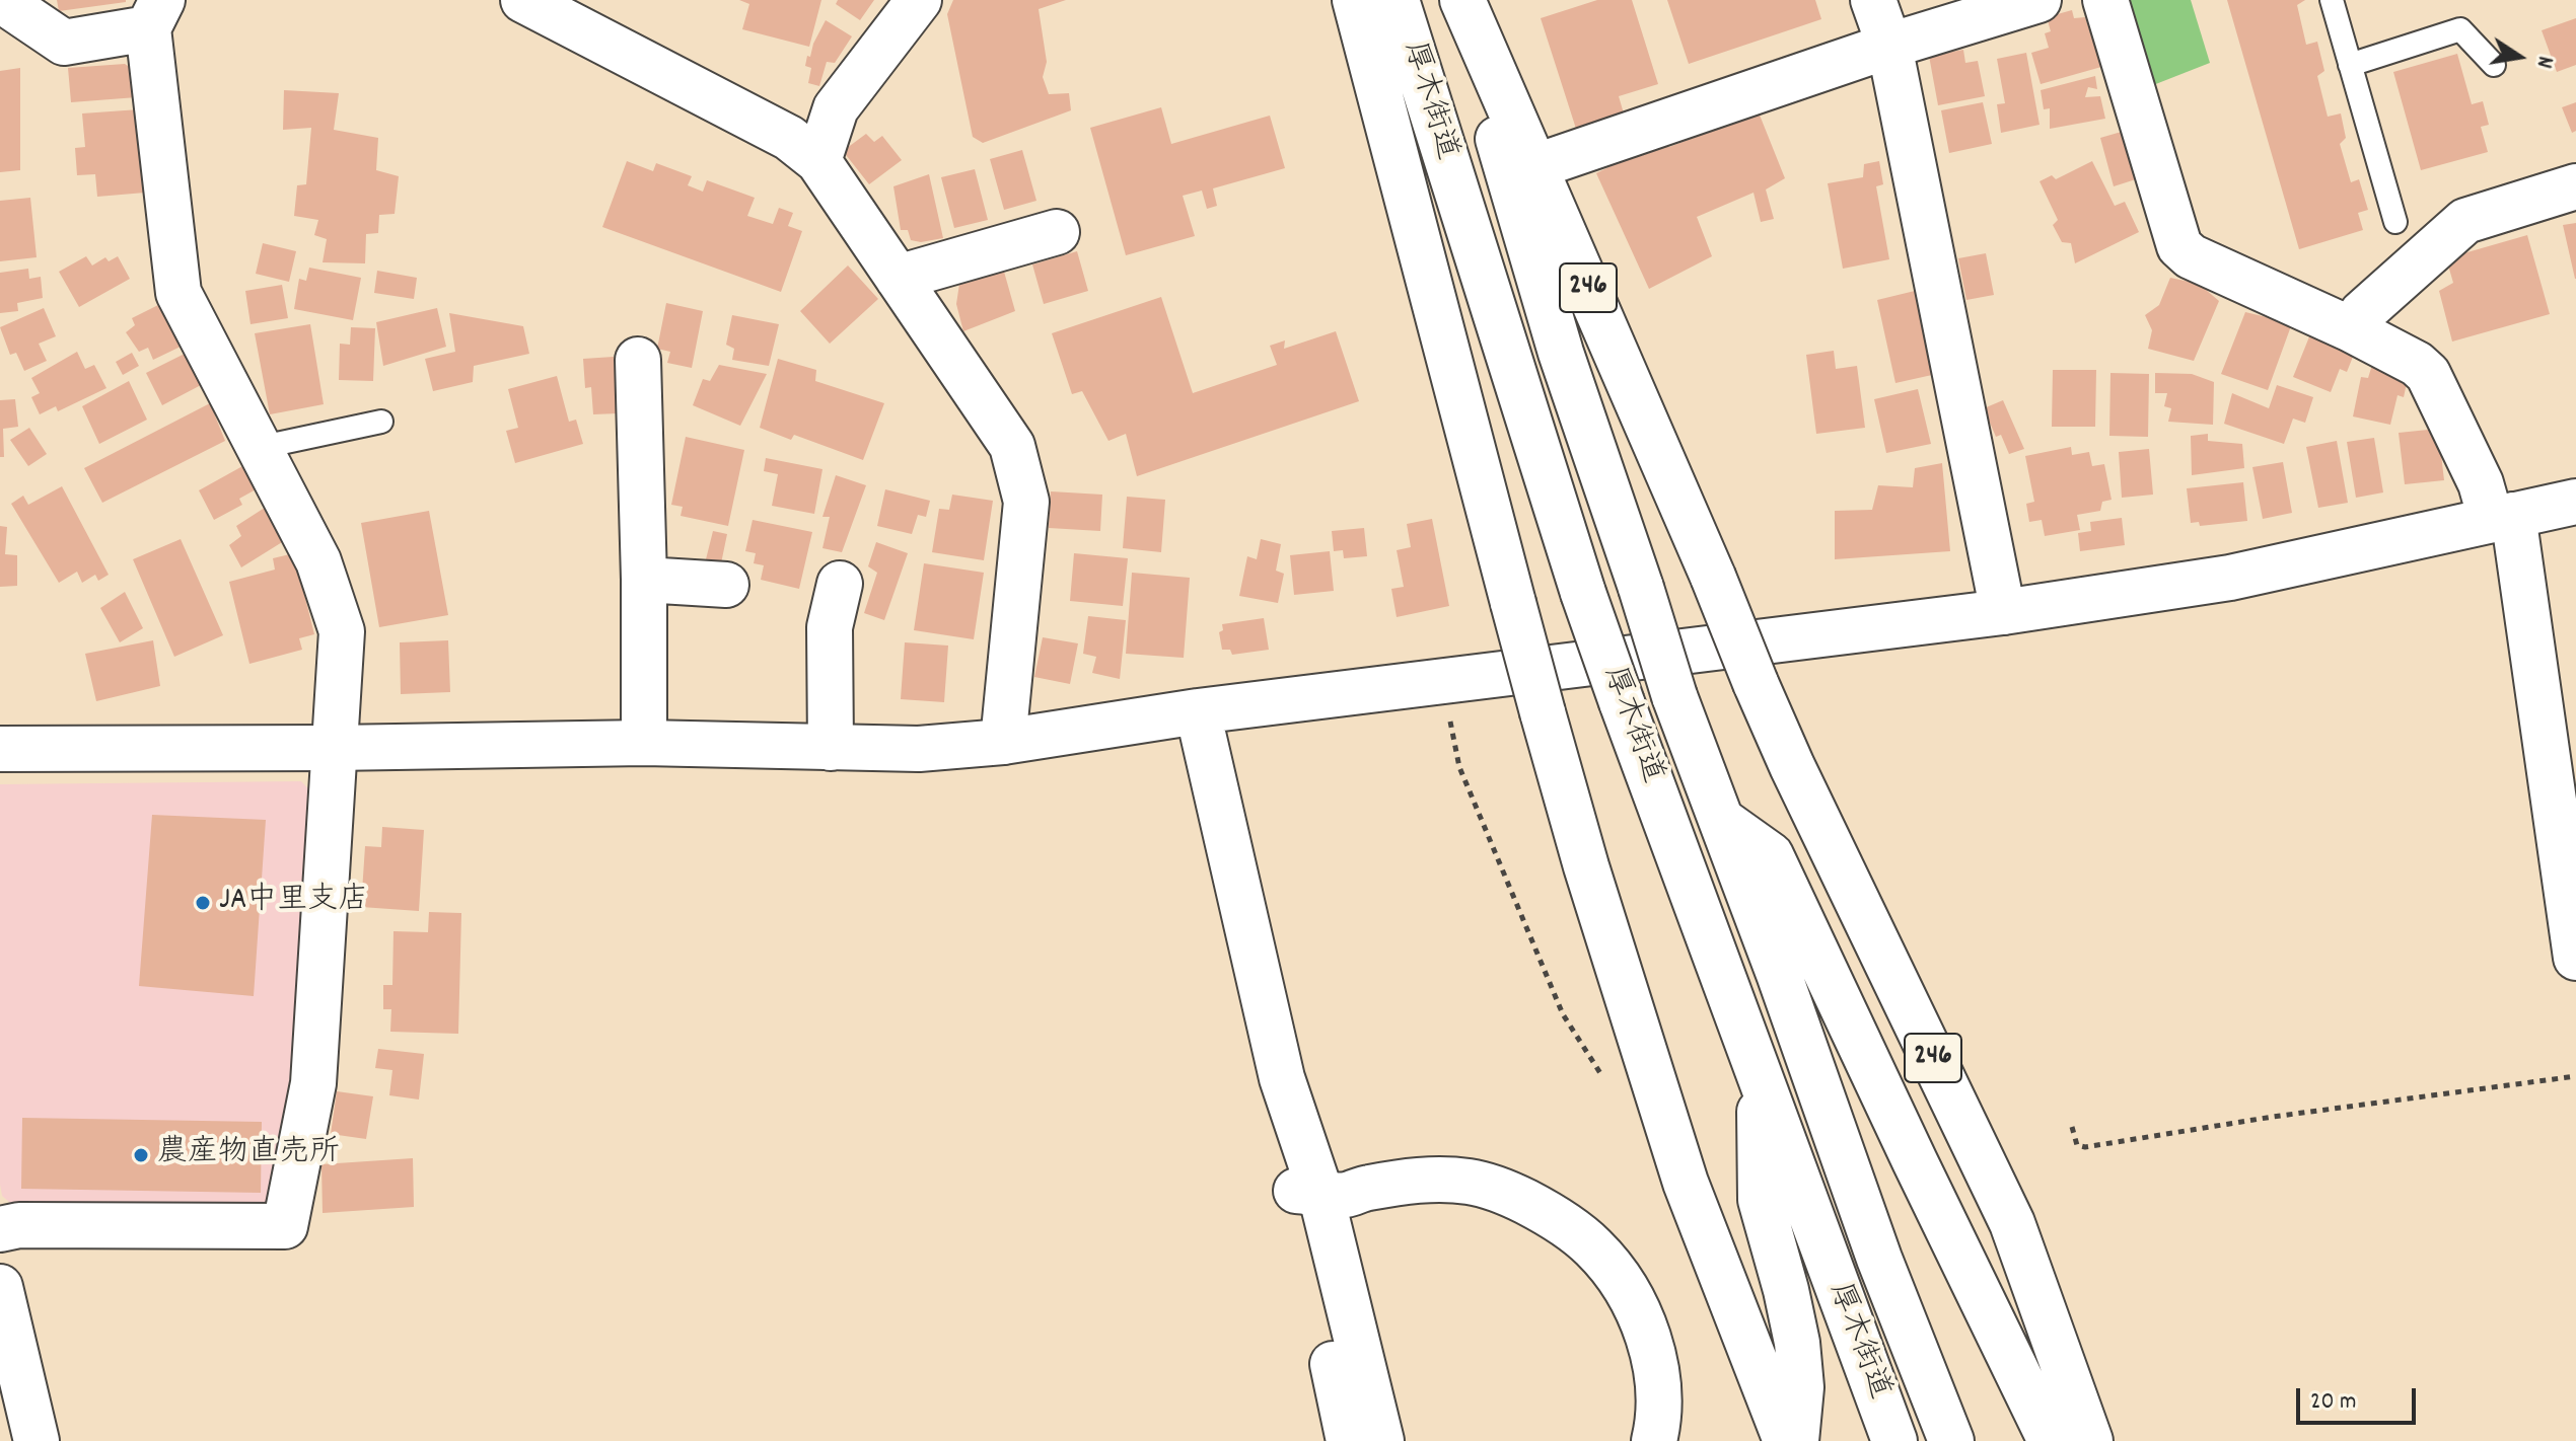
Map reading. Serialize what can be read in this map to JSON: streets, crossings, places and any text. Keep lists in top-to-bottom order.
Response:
{
  "streets": {
    "main road": ["厚木街道", "246"]
  },
  "crossings": [
    ["厚木街道", "246"]
  ],
  "places": ["JA中里支店", "農産物直売所"],
  "scale_bar": "20 m",
  "north": "right"
}
